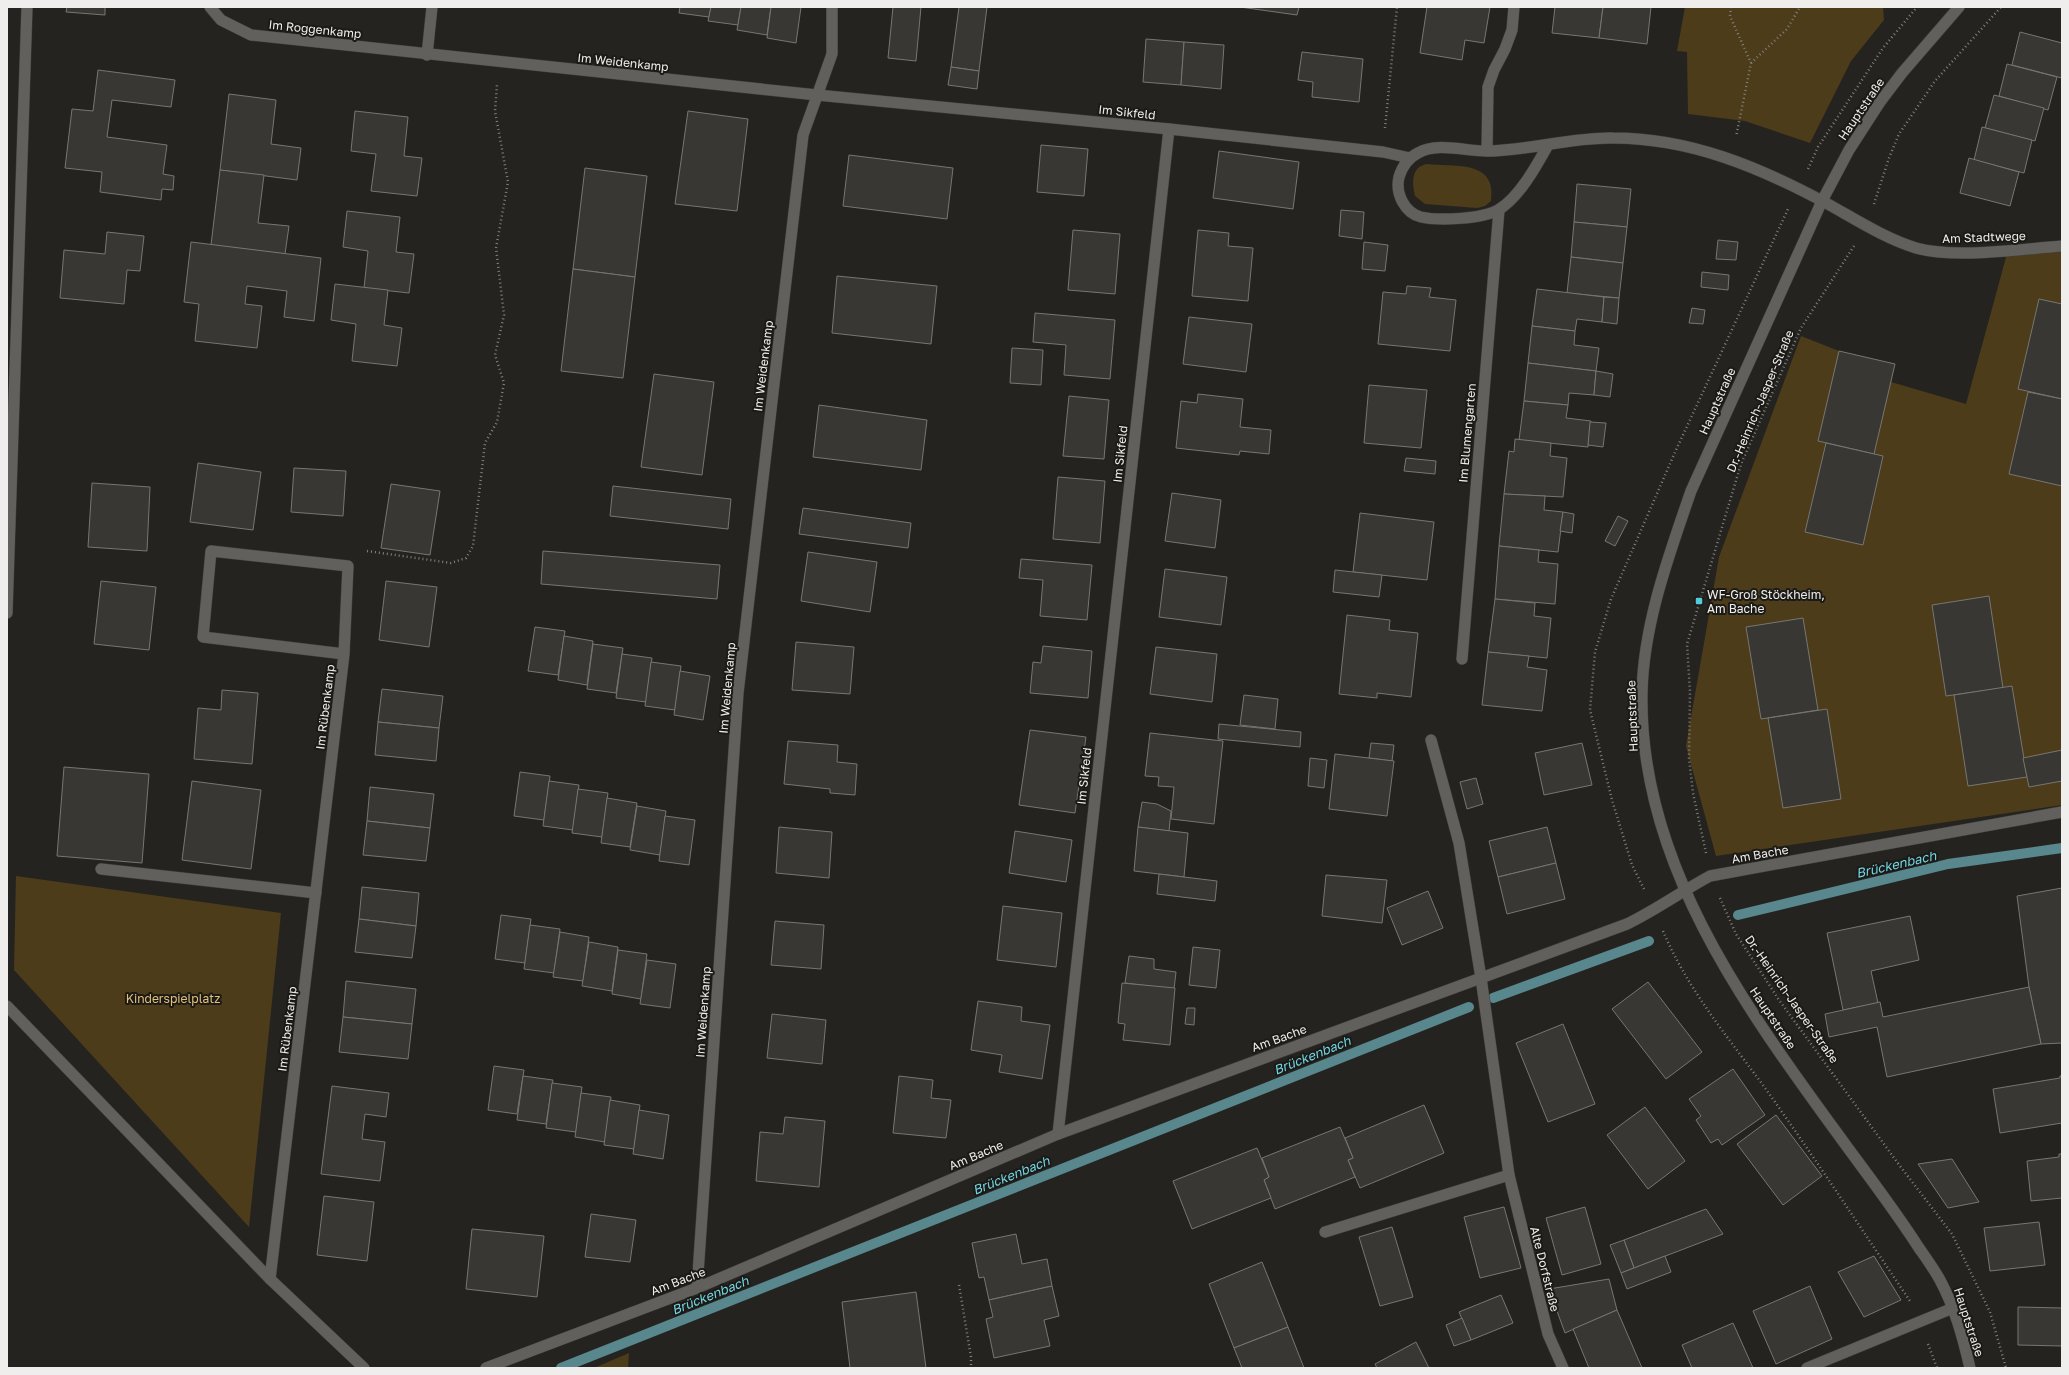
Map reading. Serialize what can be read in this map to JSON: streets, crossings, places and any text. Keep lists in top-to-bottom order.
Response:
{
  "streets": {
    "street": [
      "Im Roggenkamp",
      "Im Weidenkamp",
      "Hauptstraße",
      "Im Sikfeld",
      "Am Stadtwege",
      "Im Blumengarten",
      "Im Rübenkamp",
      "Am Bache",
      "Alte Dorfstraße"
    ],
    "path": ["Dr.-Heinrich-Jasper-Straße"]
  },
  "crossings": [
    ["Im Roggenkamp", "Im Weidenkamp"],
    ["Im Weidenkamp", "Im Sikfeld"],
    ["Im Weidenkamp", "Am Bache"],
    ["Hauptstraße", "Am Stadtwege"],
    ["Hauptstraße", "Am Bache"],
    ["Im Sikfeld", "Am Bache"],
    ["Am Stadtwege", "Dr.-Heinrich-Jasper-Straße"],
    ["Dr.-Heinrich-Jasper-Straße", "Am Bache"],
    ["Am Bache", "Alte Dorfstraße"]
  ],
  "water": ["Brückenbach"],
  "parks": ["Kinderspielplatz"],
  "places": {
    "transit": ["WF-Groß Stöckheim, Am Bache"]
  }
}
